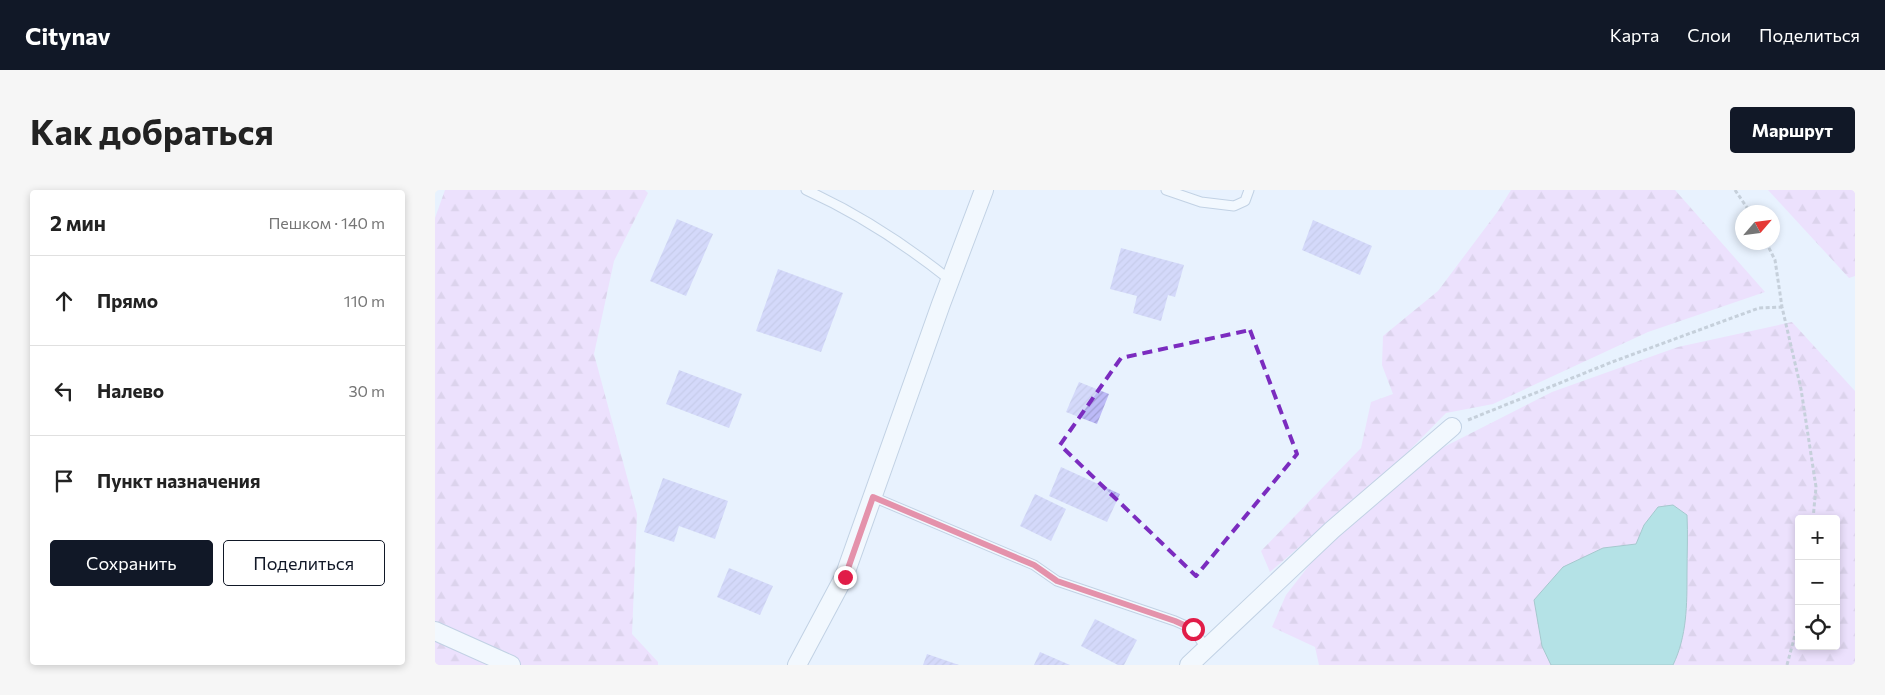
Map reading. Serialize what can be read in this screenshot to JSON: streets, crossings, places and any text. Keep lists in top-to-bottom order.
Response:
{
  "north": "top right",
  "page": {
    "header": "Citynav",
    "nav": ["Карта", "Слои", "Поделиться"],
    "buttons": [
      "Маршрут",
      ["Сохранить", "Поделиться"]
    ],
    "title": "Как добраться",
    "heading": ["2 мин", "Пешком · 140 m"],
    "list": [
      ["Прямо", "110 m"],
      ["Налево", "30 m"],
      "Пункт назначения"
    ],
    "map_buttons": ["+", "−"]
  }
}
